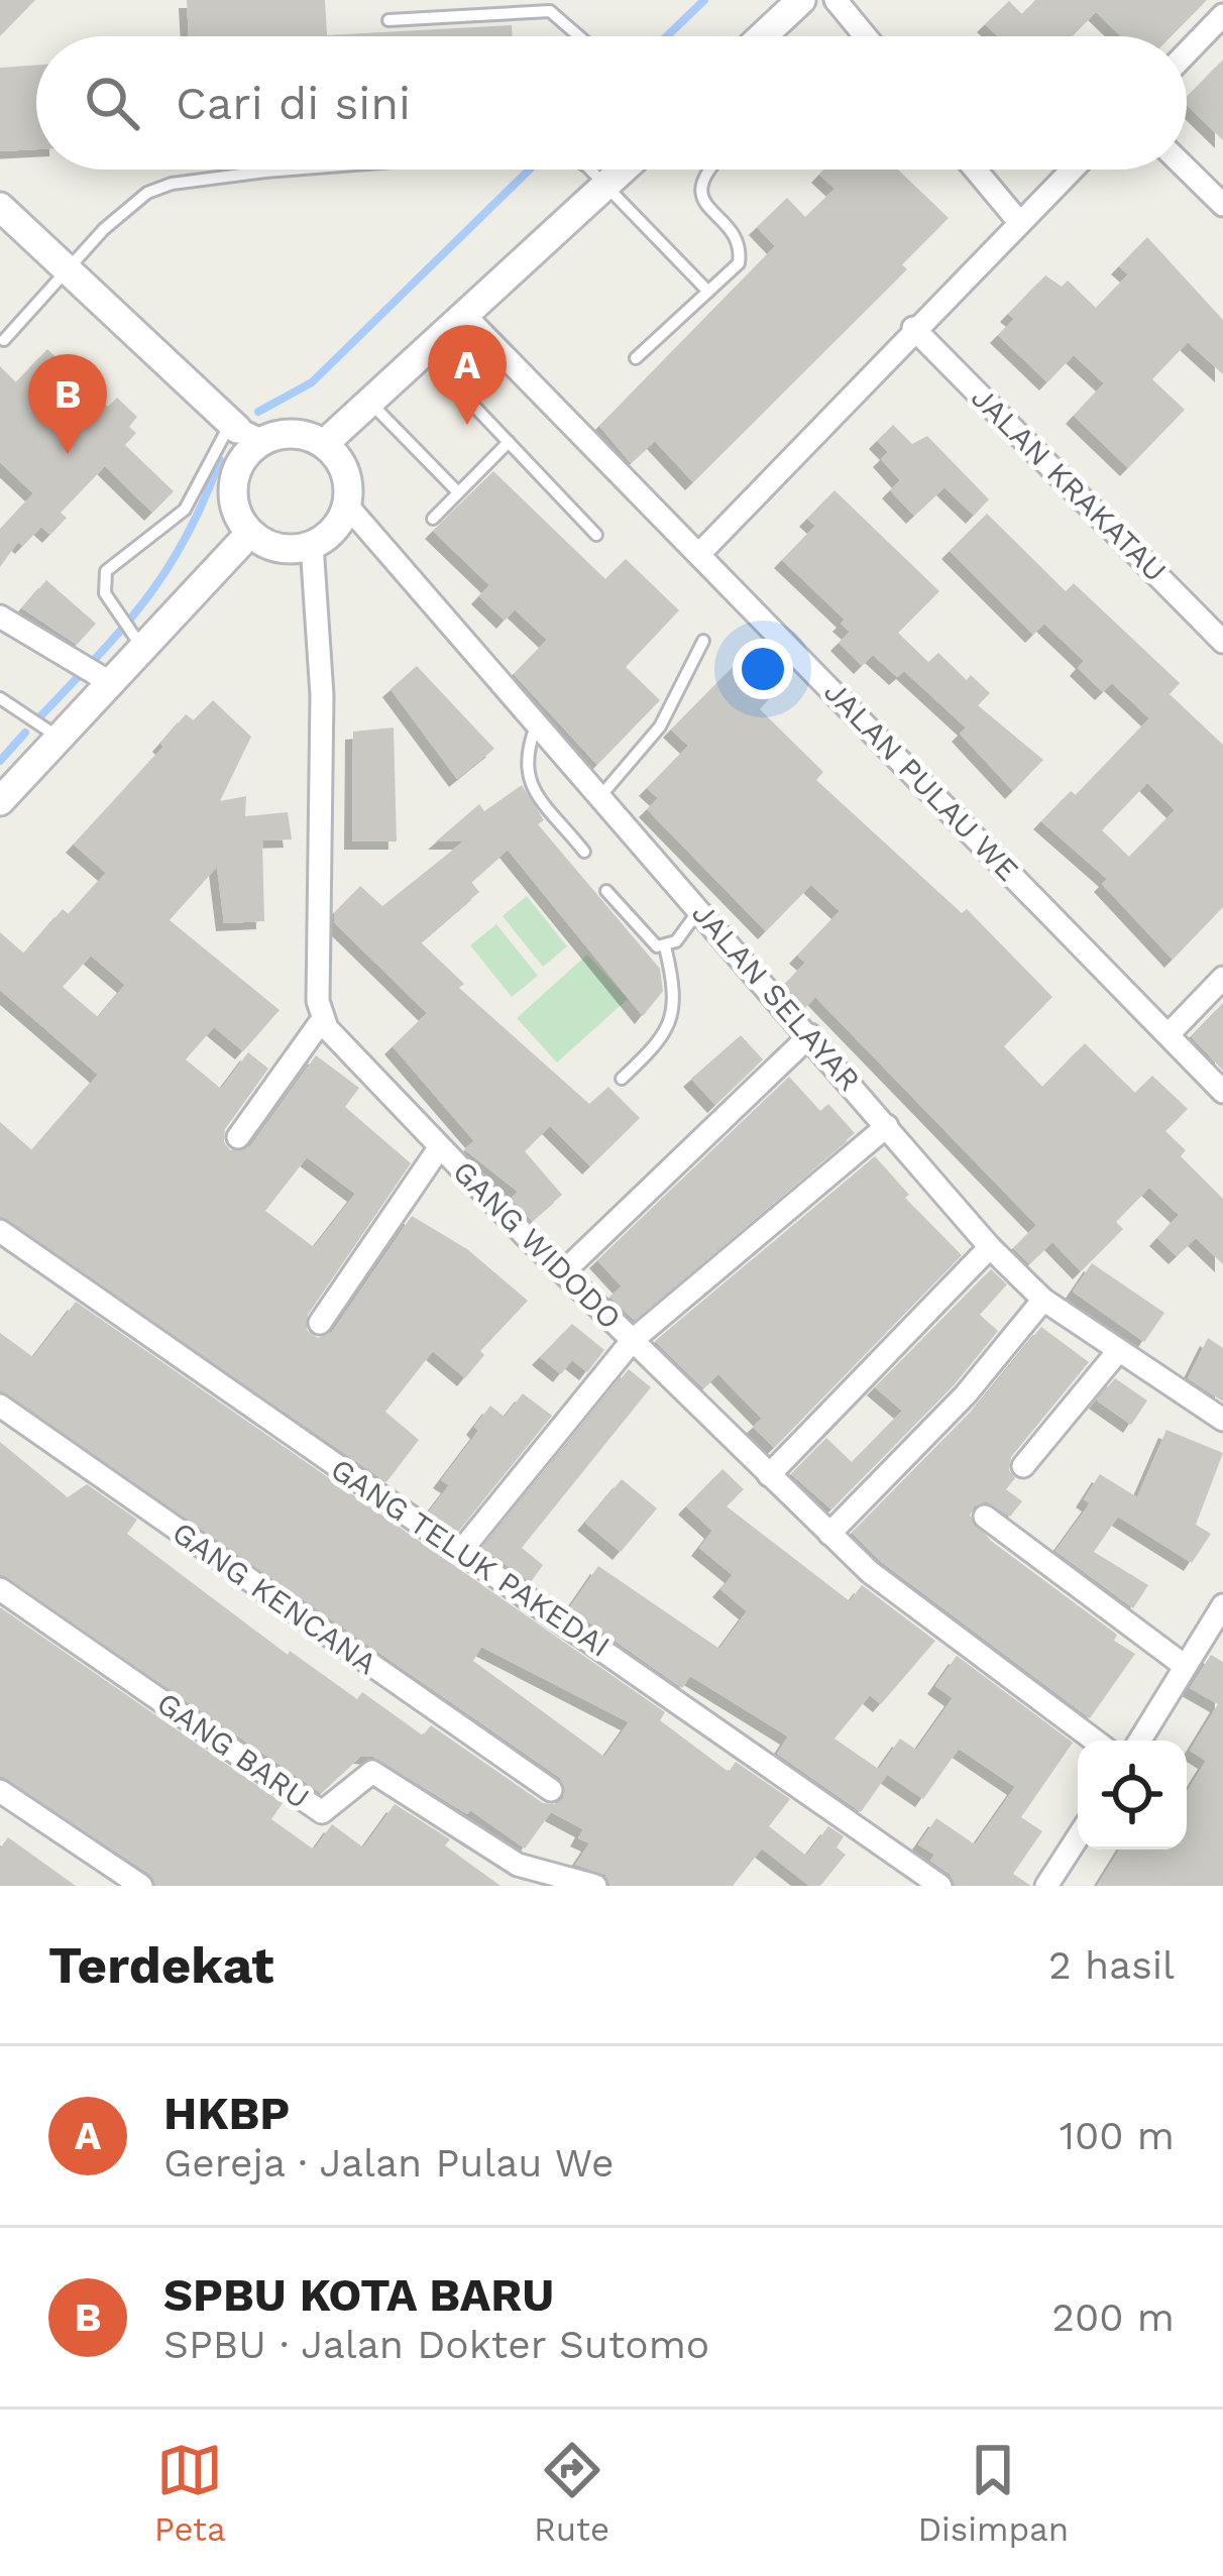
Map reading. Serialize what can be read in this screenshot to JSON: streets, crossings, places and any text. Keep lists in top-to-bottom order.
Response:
{
  "streets": {
    "street": [
      "JALAN KRAKATAU",
      "JALAN PULAU WE",
      "JALAN SELAYAR",
      "GANG WIDODO",
      "GANG TELUK PAKEDAI",
      "GANG KENCANA",
      "GANG BARU"
    ]
  },
  "page": {
    "search": "Cari di sini",
    "pins": ["A", "B"],
    "heading": ["Terdekat", "2 hasil"],
    "list": [
      {
        "mark": "A",
        "name": "HKBP",
        "note": "Gereja · Jalan Pulau We",
        "value": "100 m"
      },
      {
        "mark": "B",
        "name": "SPBU KOTA BARU",
        "note": "SPBU · Jalan Dokter Sutomo",
        "value": "200 m"
      }
    ],
    "nav": ["Peta", "Rute", "Disimpan"]
  }
}
